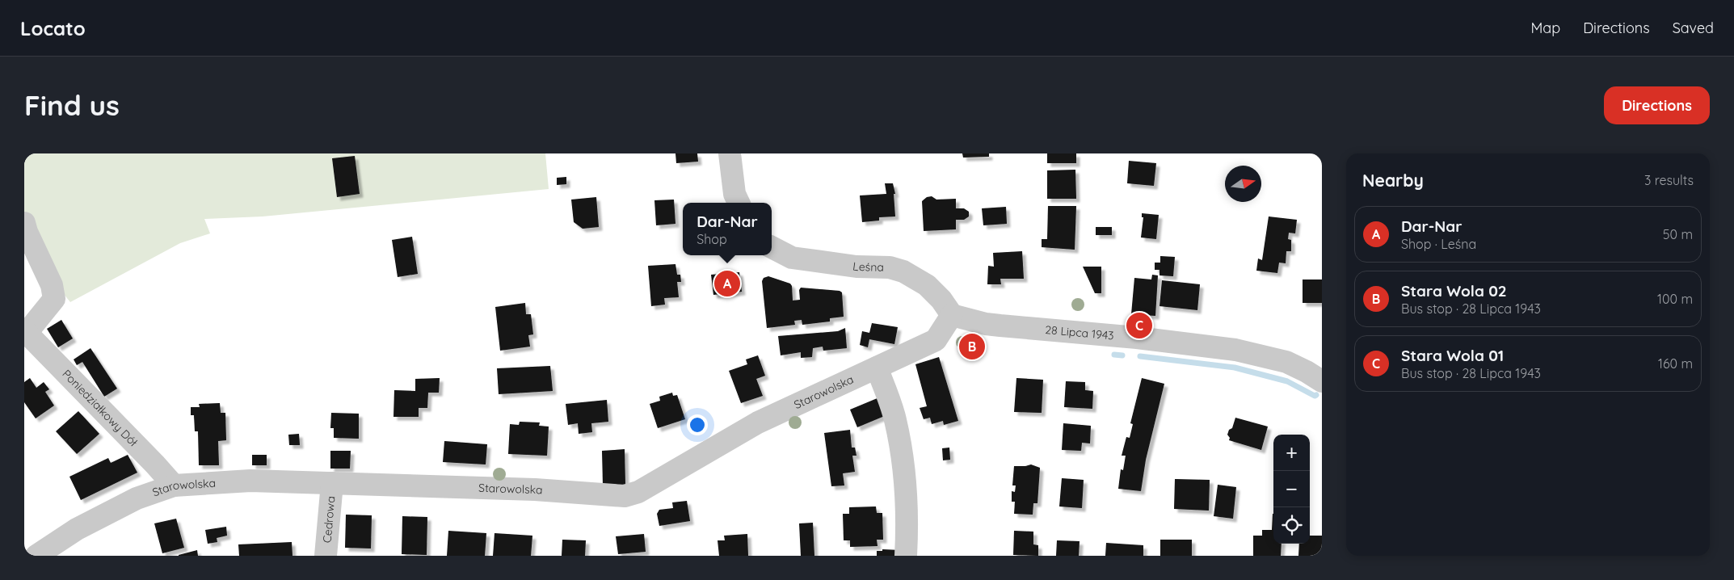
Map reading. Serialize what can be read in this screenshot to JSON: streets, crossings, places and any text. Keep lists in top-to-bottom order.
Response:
{
  "streets": {
    "street": [
      "Leśna",
      "28 Lipca 1943",
      "Starowolska",
      "Poniedziałkowy Dół",
      "Cedrowa"
    ]
  },
  "crossings": [
    ["Leśna", "28 Lipca 1943"],
    ["Leśna", "Starowolska"],
    ["28 Lipca 1943", "Starowolska"],
    ["Starowolska", "Poniedziałkowy Dół"],
    ["Starowolska", "Cedrowa"]
  ],
  "north": "right",
  "page": {
    "header": "Locato",
    "nav": ["Map", "Directions", "Saved"],
    "buttons": "Directions",
    "title": "Find us",
    "heading": ["Nearby", "3 results"],
    "popup": ["Dar-Nar", "Shop"],
    "list": [
      {
        "mark": "A",
        "name": "Dar-Nar",
        "note": "Shop · Leśna",
        "value": "50 m"
      },
      {
        "mark": "B",
        "name": "Stara Wola 02",
        "note": "Bus stop · 28 Lipca 1943",
        "value": "100 m"
      },
      {
        "mark": "C",
        "name": "Stara Wola 01",
        "note": "Bus stop · 28 Lipca 1943",
        "value": "160 m"
      }
    ],
    "pins": ["A", "C", "B"],
    "map_buttons": ["+", "−"]
  }
}
